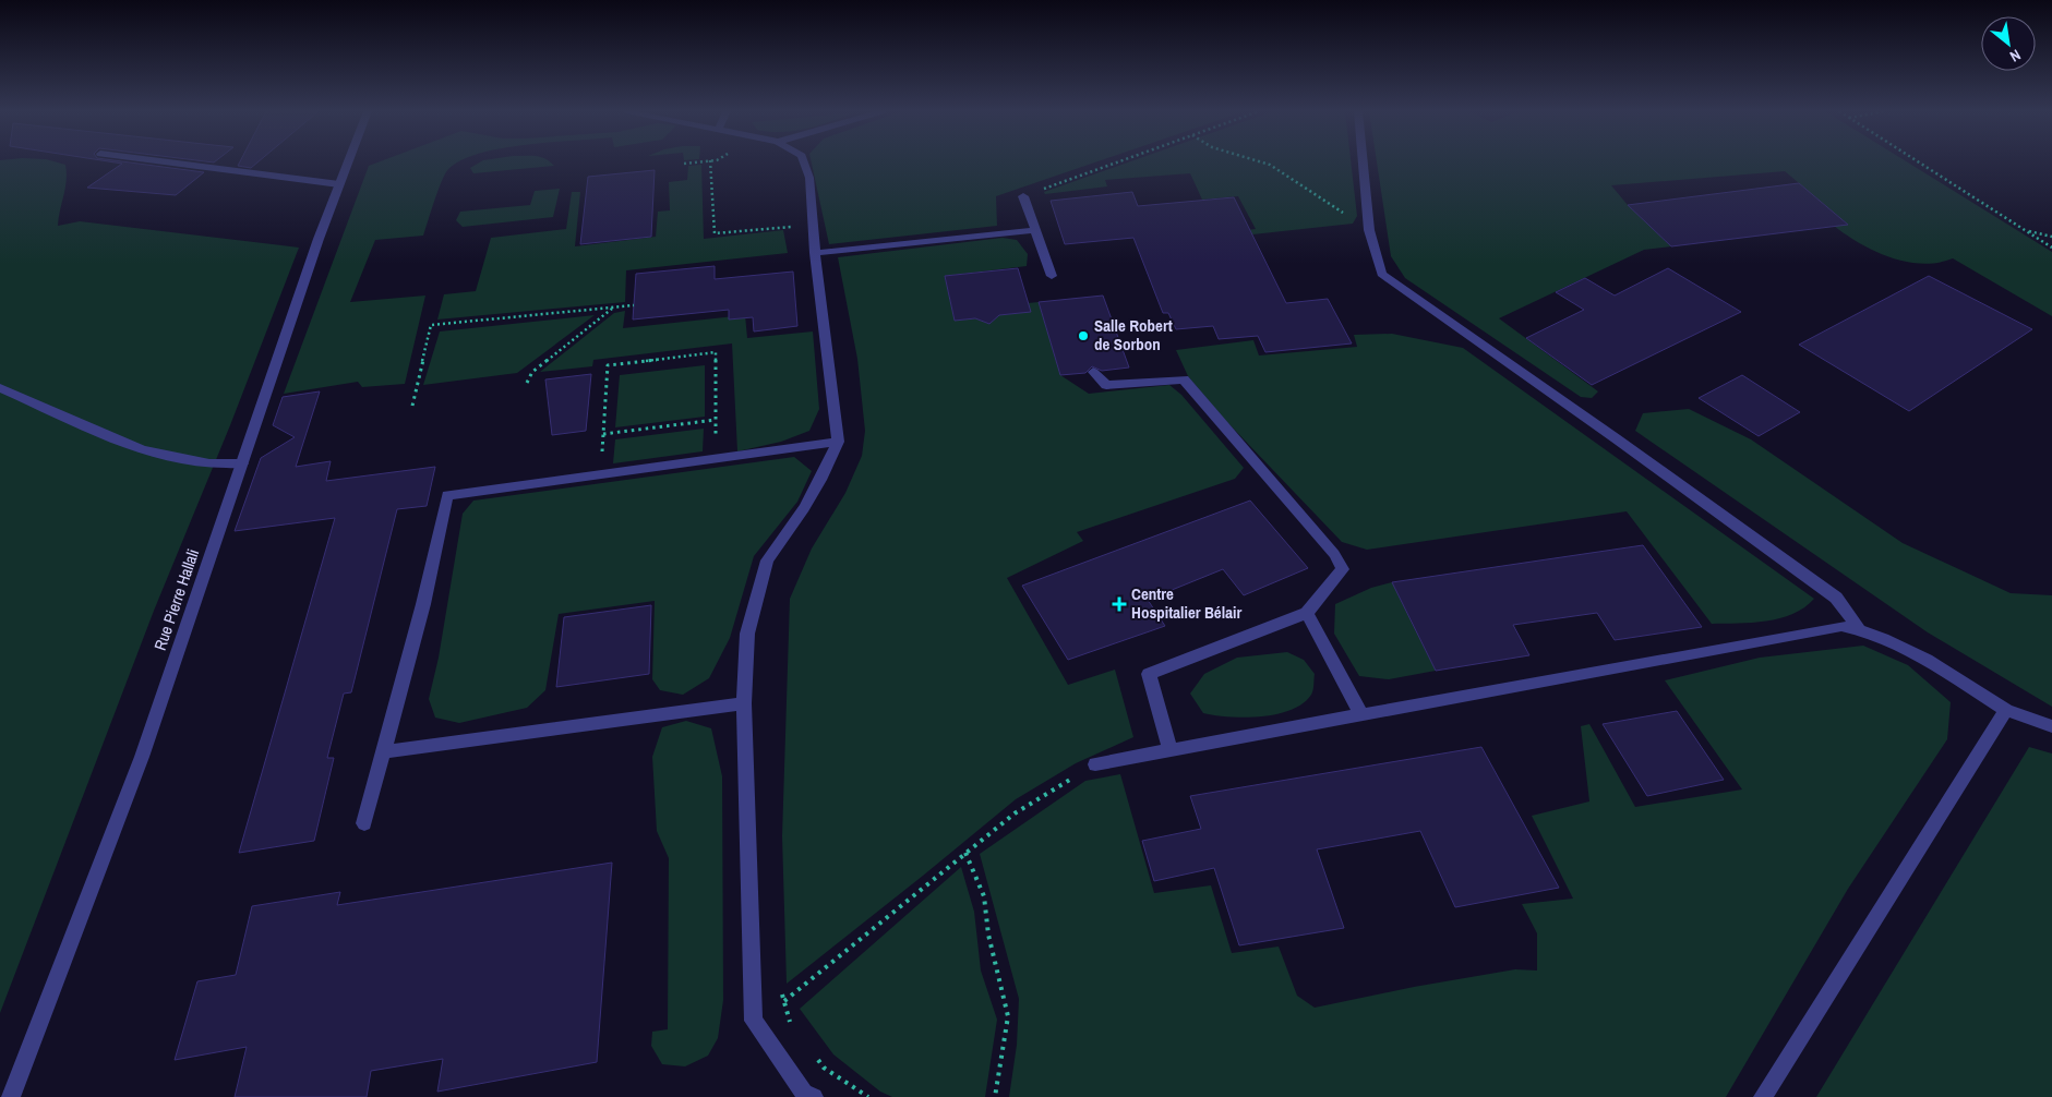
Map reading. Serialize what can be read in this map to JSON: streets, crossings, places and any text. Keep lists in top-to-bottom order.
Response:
{
  "streets": {
    "street": ["Rue Pierre Hallali"]
  },
  "places": {
    "other": ["Salle Robert de Sorbon"],
    "health": ["Centre Hospitalier Bélair"]
  },
  "north": "bottom right"
}
